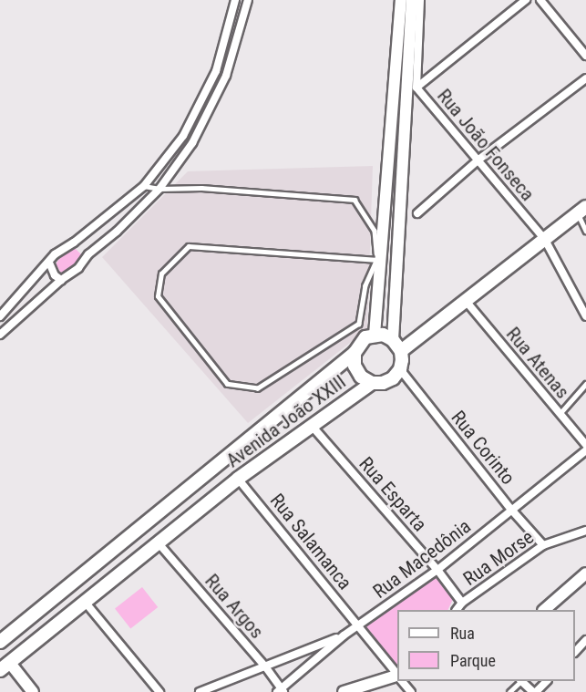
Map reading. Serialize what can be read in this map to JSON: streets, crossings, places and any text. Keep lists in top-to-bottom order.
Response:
{
  "streets": {
    "main road": ["Avenida João XXIII"],
    "street": [
      "Rua João Fonseca",
      "Rua Atenas",
      "Rua Corinto",
      "Rua Esparta",
      "Rua Salamanca",
      "Rua Morse",
      "Rua Macedônia",
      "Rua Argos"
    ]
  },
  "crossings": [
    ["Avenida João XXIII", "Rua Corinto"],
    ["Avenida João XXIII", "Rua Esparta"],
    ["Avenida João XXIII", "Rua Salamanca"],
    ["Avenida João XXIII", "Rua Argos"],
    ["Rua Corinto", "Rua Morse"],
    ["Rua Corinto", "Rua Macedônia"],
    ["Rua Esparta", "Rua Morse"],
    ["Rua Esparta", "Rua Macedônia"],
    ["Rua Salamanca", "Rua Macedônia"],
    ["Rua Macedônia", "Rua Argos"]
  ],
  "legend": ["Rua", "Parque"]
}
